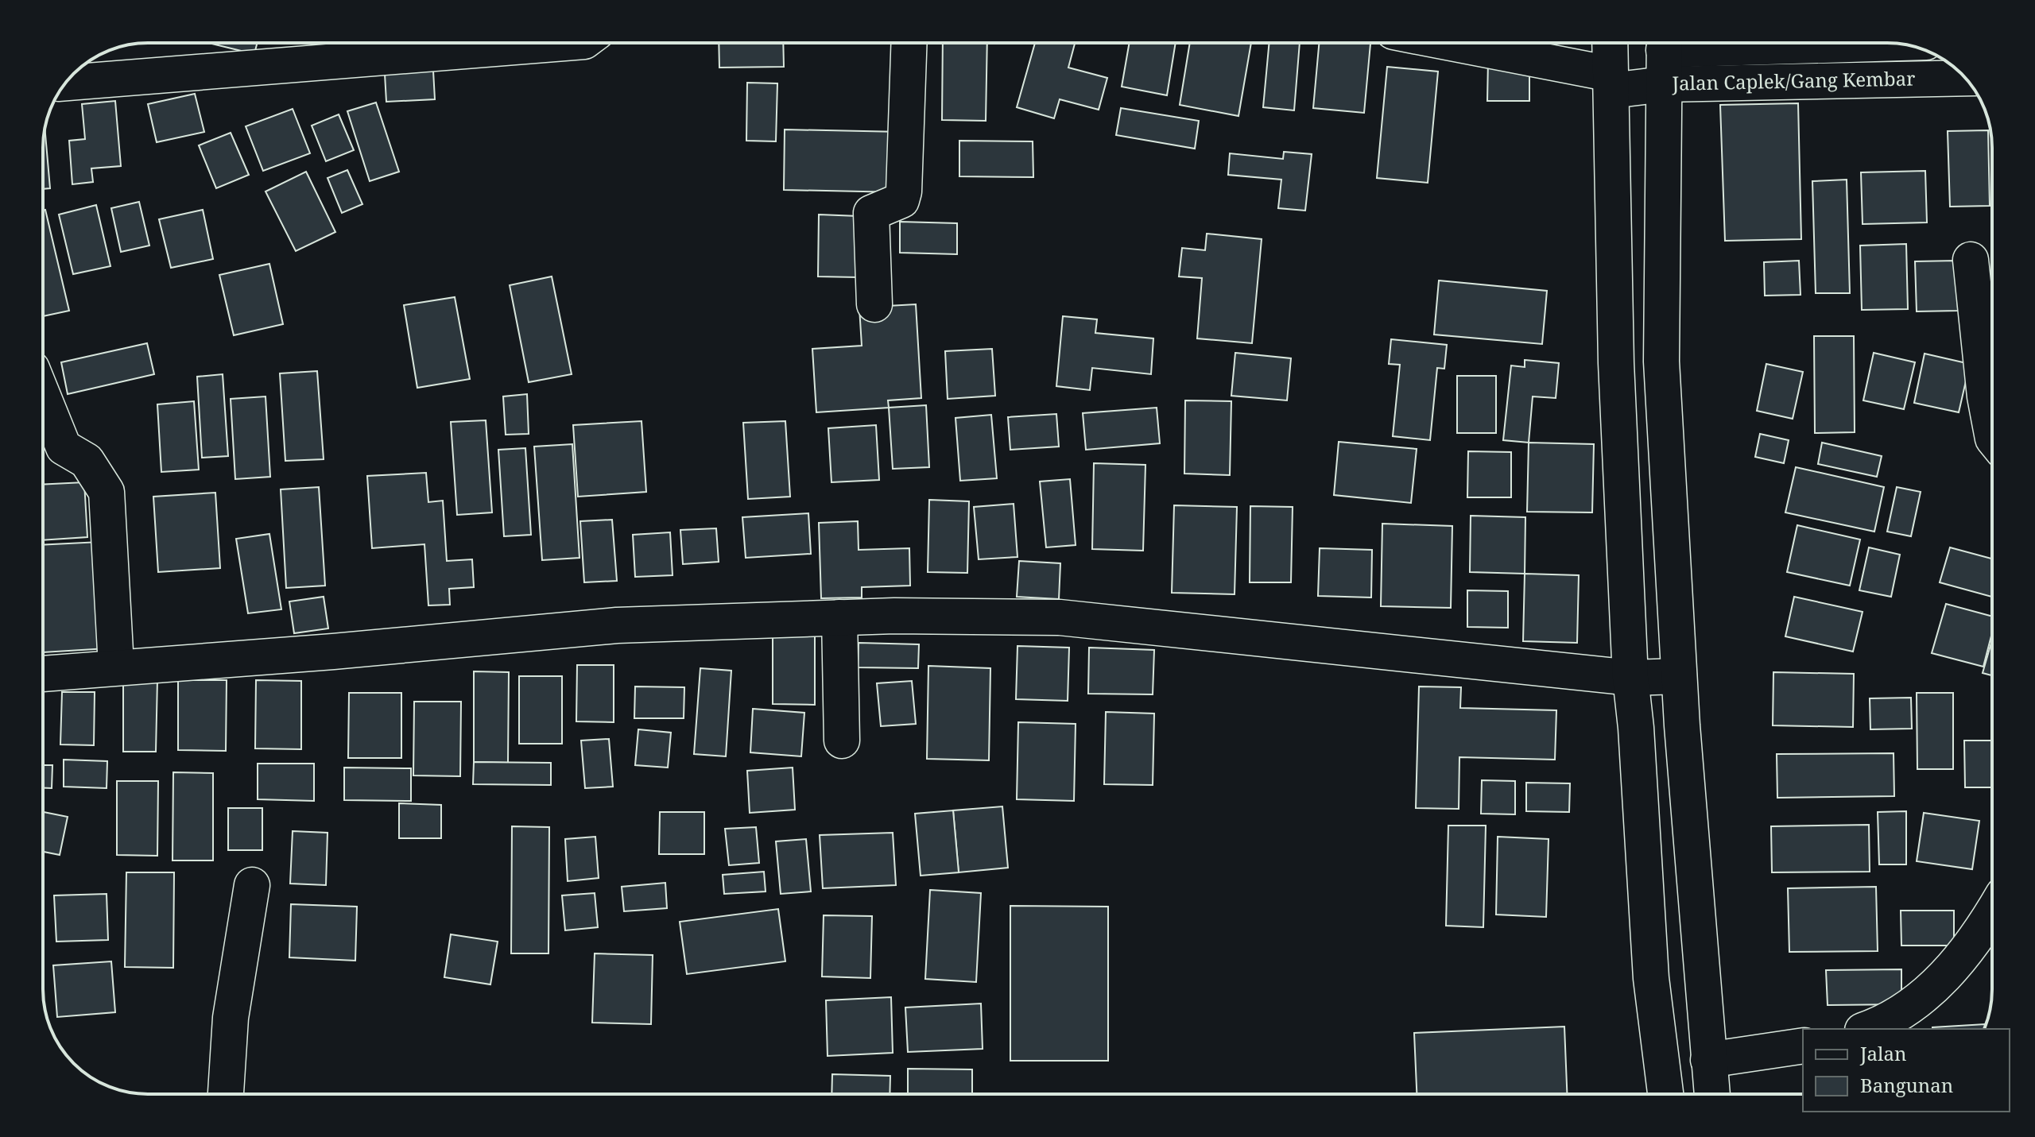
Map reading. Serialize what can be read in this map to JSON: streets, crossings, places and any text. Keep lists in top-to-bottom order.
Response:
{
  "streets": {
    "main road": ["Jalan Caplek/Gang Kembar"]
  },
  "legend": ["Jalan", "Bangunan"]
}
